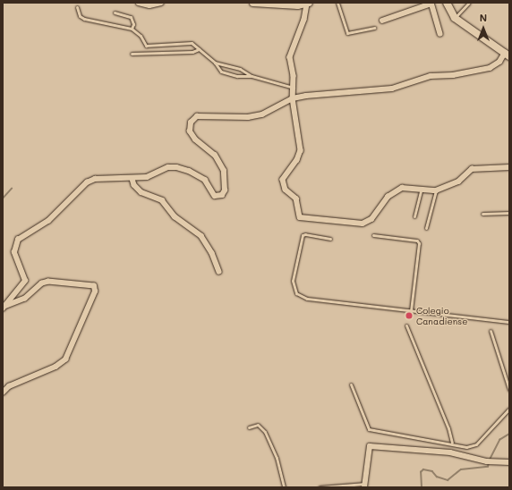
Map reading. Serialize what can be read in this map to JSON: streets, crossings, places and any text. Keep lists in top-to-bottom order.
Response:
{
  "places": ["Colegio Canadiense"],
  "north": "top"
}
